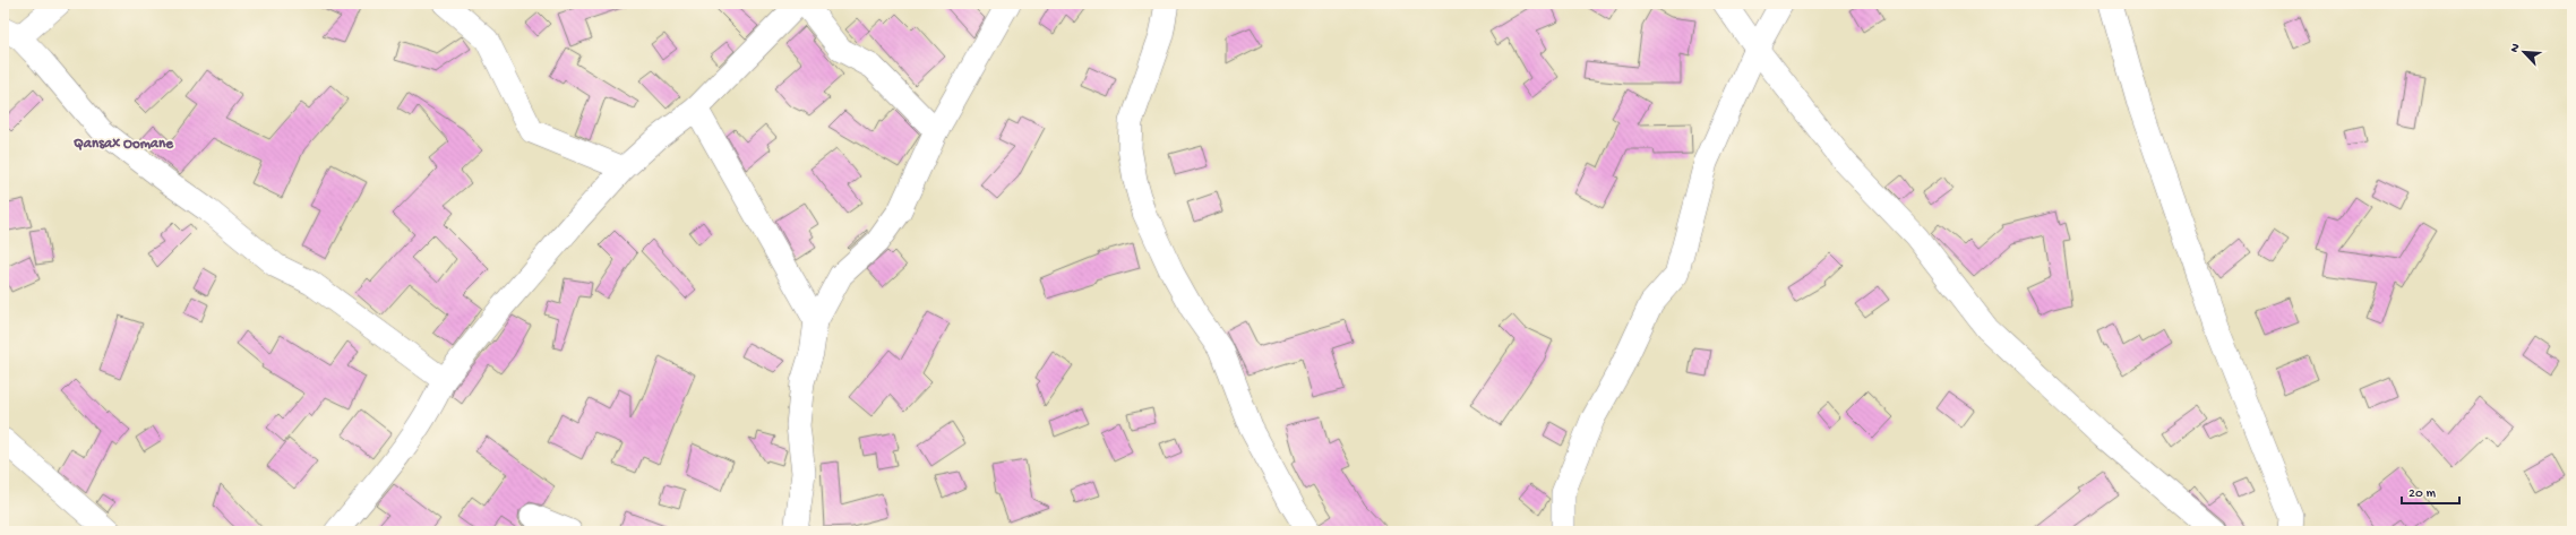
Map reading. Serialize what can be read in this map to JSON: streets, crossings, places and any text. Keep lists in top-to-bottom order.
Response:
{
  "districts": ["Qansax Oomane"],
  "scale_bar": "20 m",
  "north": "top left"
}
